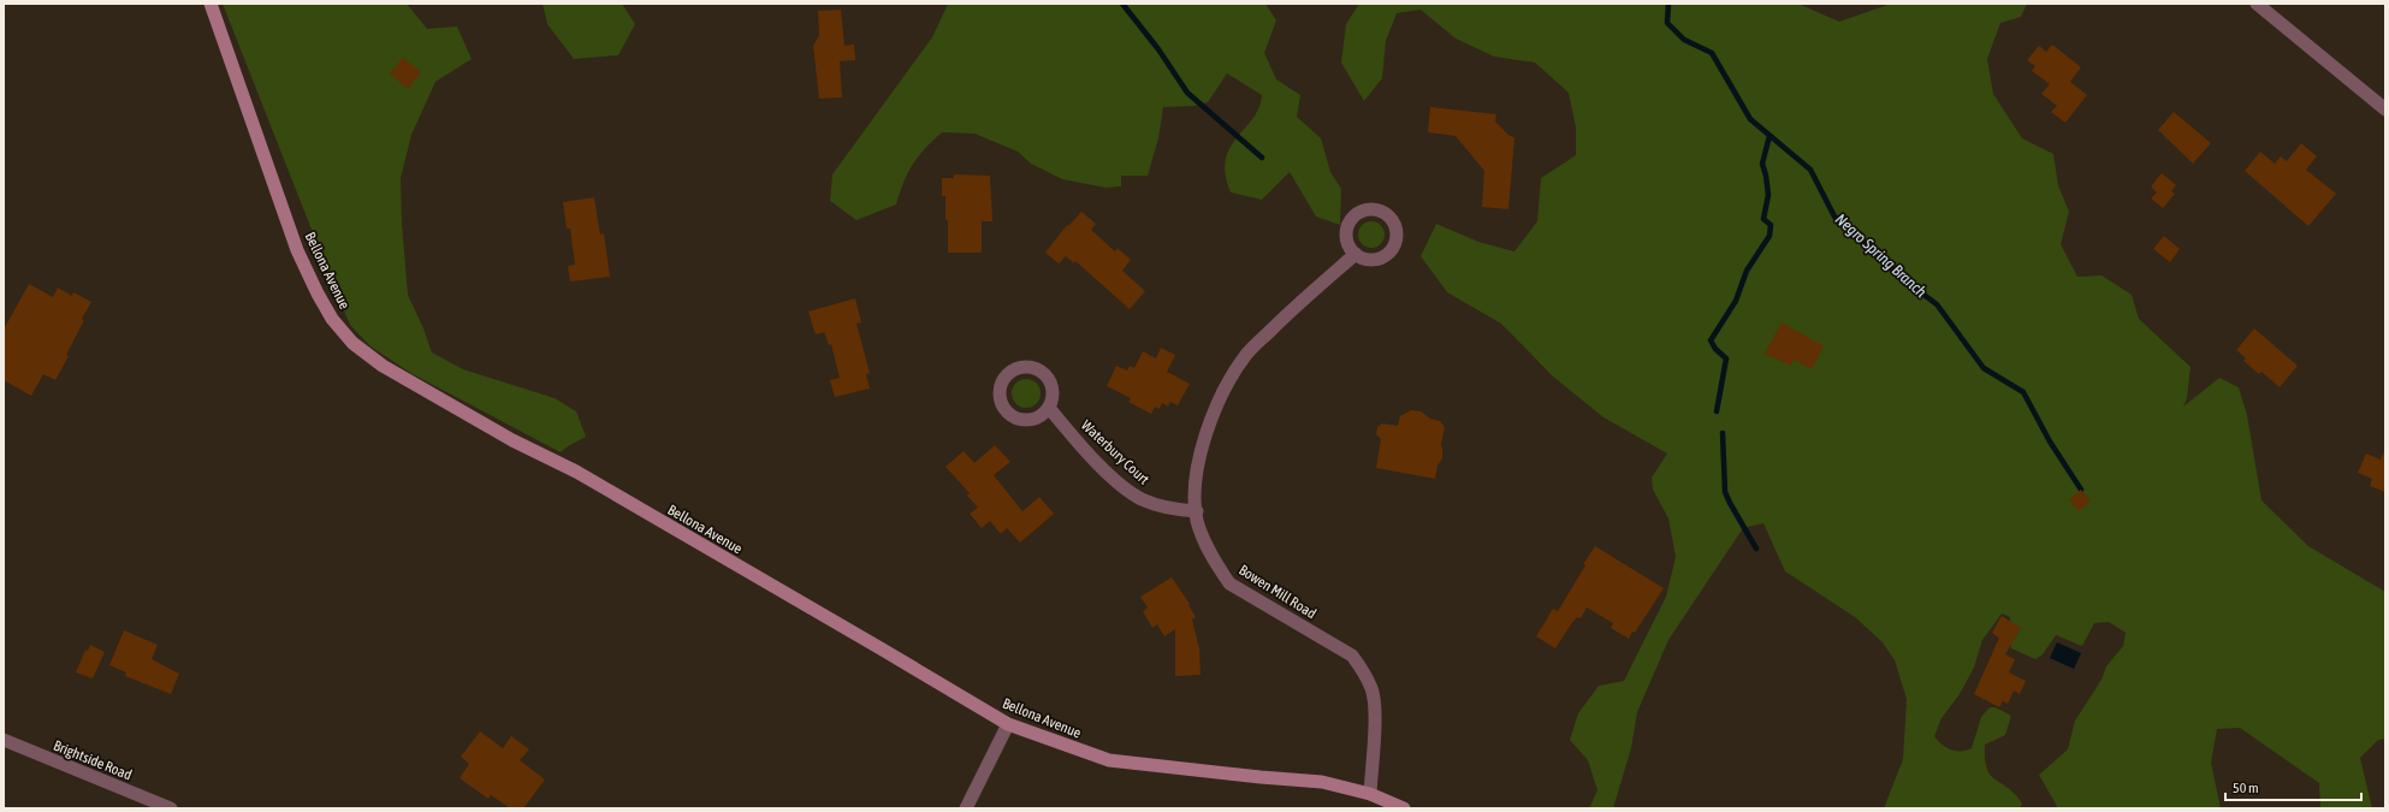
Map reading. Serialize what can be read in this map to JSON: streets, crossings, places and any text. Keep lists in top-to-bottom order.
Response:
{
  "streets": {
    "main road": ["Bellona Avenue"],
    "street": ["Waterbury Court", "Bowen Mill Road", "Brightside Road"]
  },
  "crossings": [
    ["Bellona Avenue", "Bowen Mill Road"],
    ["Waterbury Court", "Bowen Mill Road"]
  ],
  "water": ["Negro Spring Branch"],
  "scale_bar": "50 m"
}
